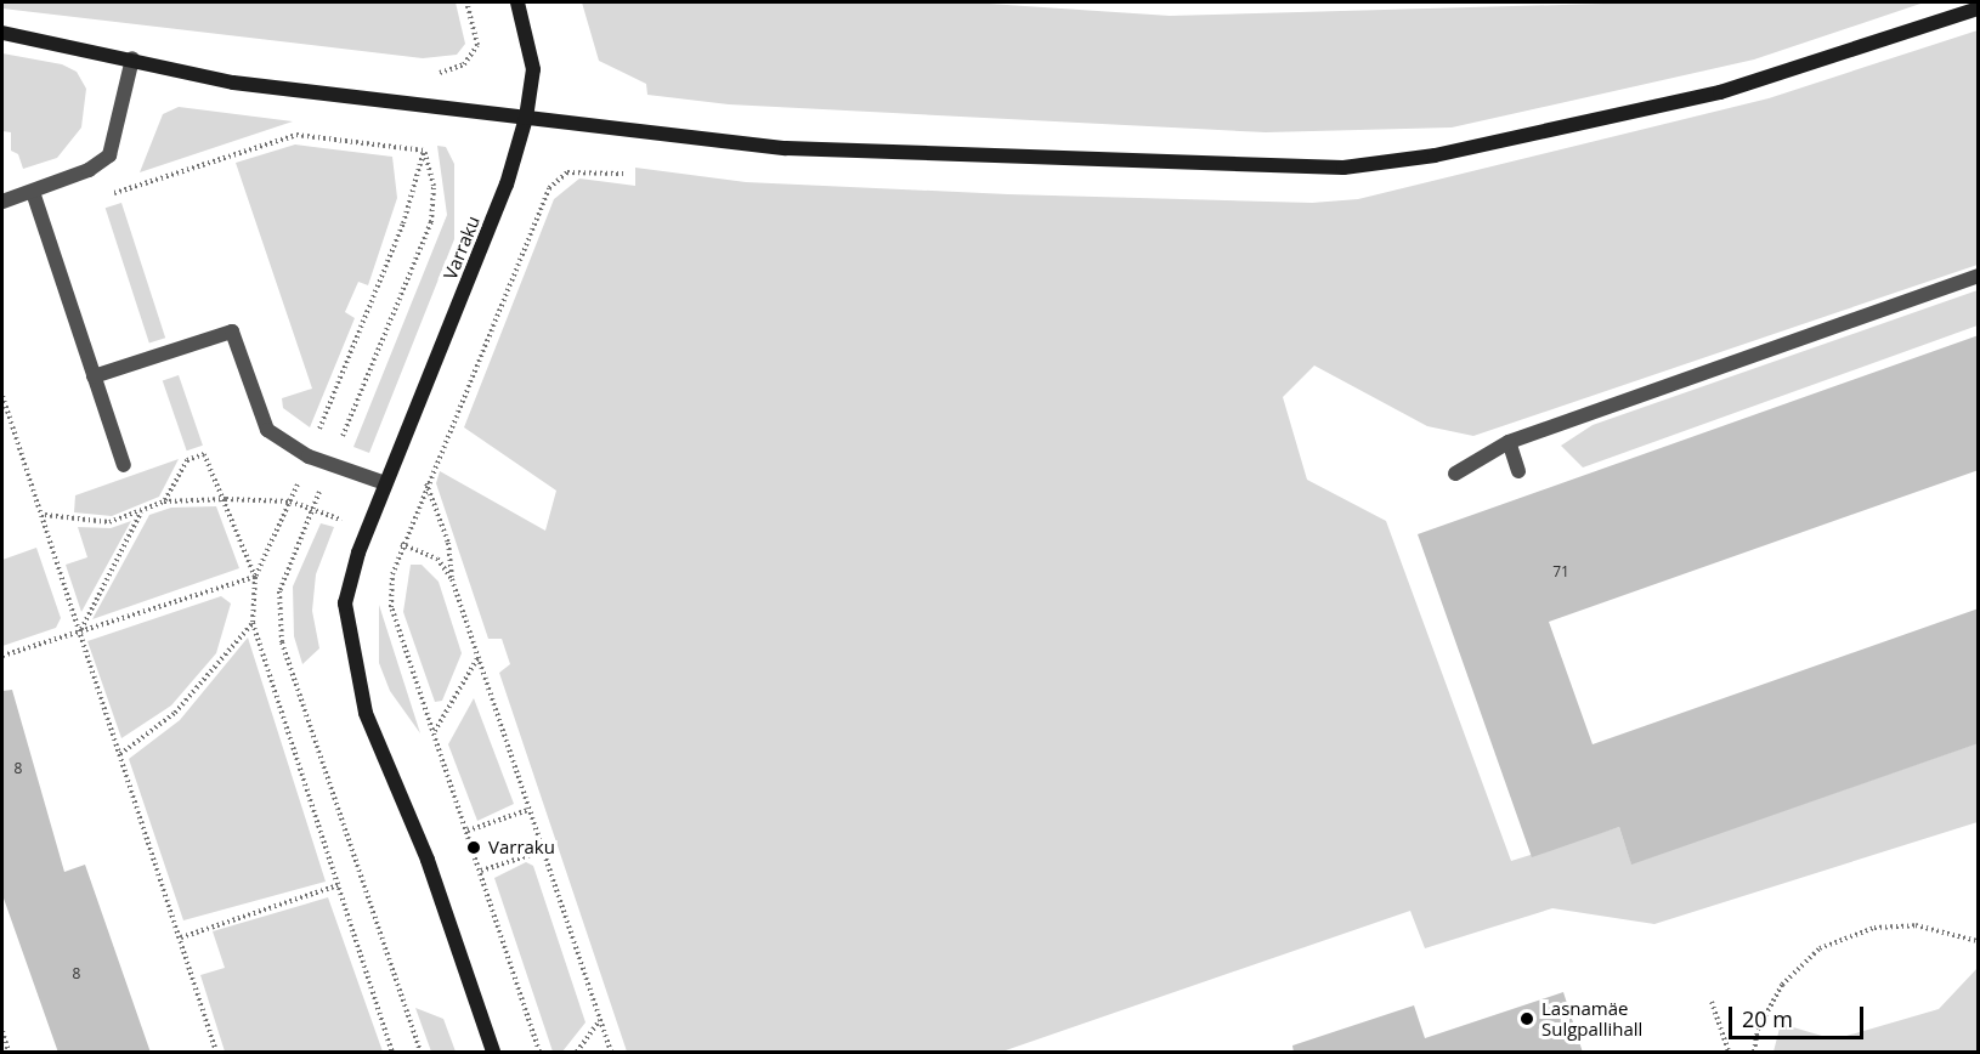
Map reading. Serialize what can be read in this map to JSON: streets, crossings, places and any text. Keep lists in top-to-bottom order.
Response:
{
  "streets": {
    "street": ["Varraku"]
  },
  "places": ["Varraku", "Lasnamäe Sulgpallihall"],
  "house_numbers": ["71", "8", "8"],
  "scale_bar": "20 m"
}
